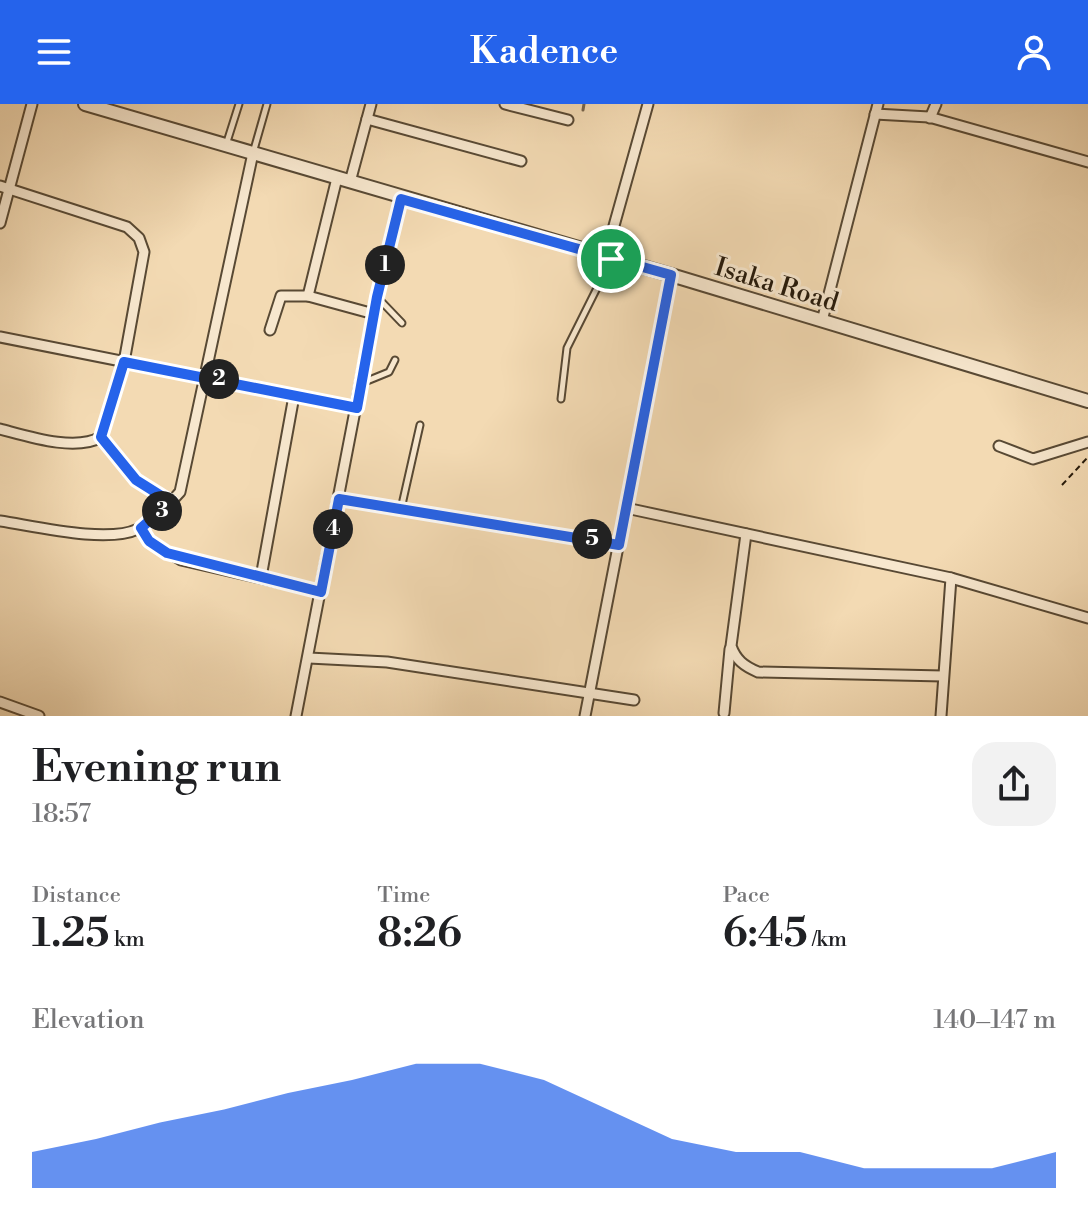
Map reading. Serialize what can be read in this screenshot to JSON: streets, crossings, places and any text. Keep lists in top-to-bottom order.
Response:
{
  "streets": {
    "street": ["Isaka Road"]
  },
  "page": {
    "header": "Kadence",
    "pins": [
      "1",
      "2",
      "3",
      "4",
      "5"
    ],
    "heading": ["Evening run", "18:57"],
    "stats": [
      ["Distance", "1.25 km"],
      ["Time", "8:26"],
      ["Pace", "6:45 /km"]
    ],
    "chart": ["Elevation", "140–147 m"]
  }
}
